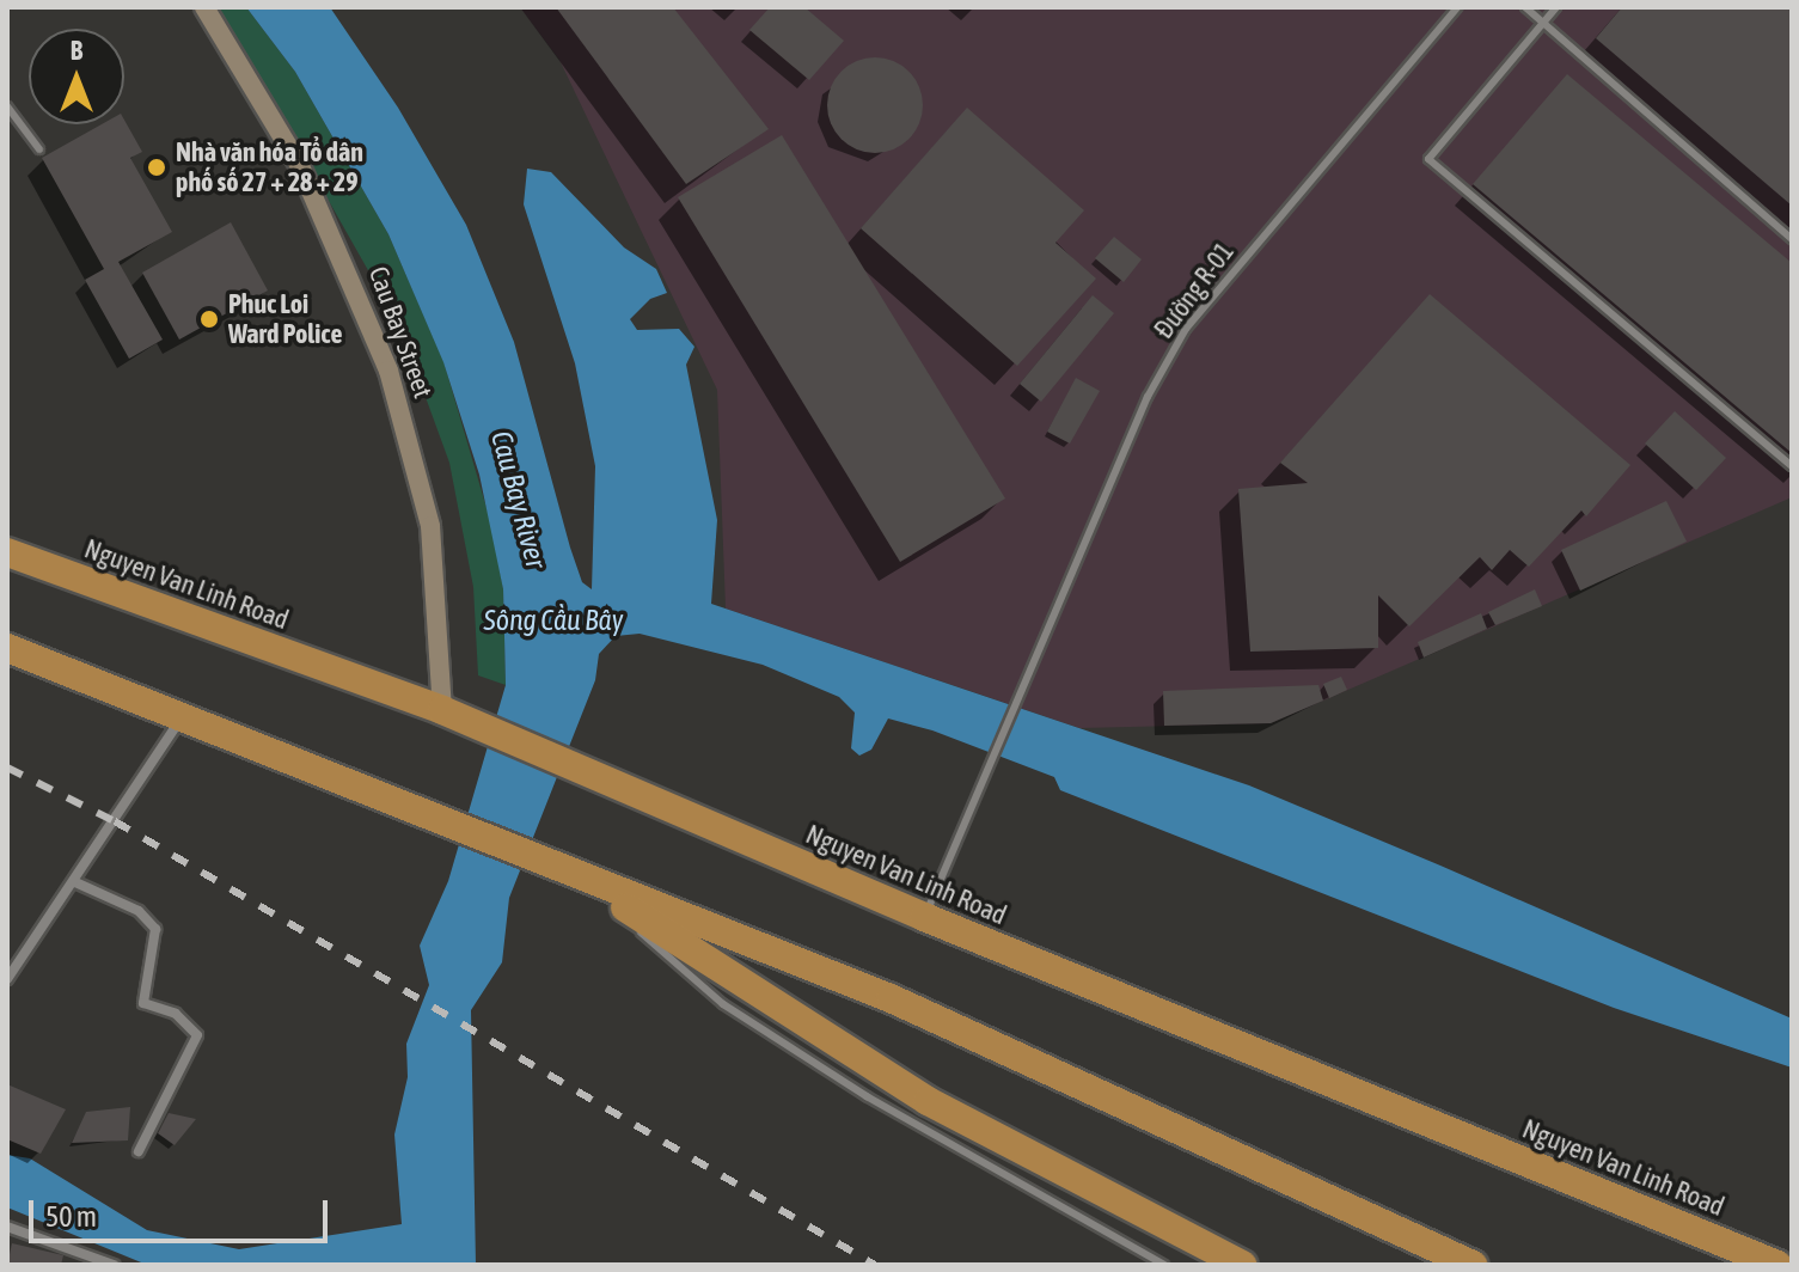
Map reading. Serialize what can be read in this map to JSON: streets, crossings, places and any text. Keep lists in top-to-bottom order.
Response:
{
  "streets": {
    "highway": ["Nguyen Van Linh Road"],
    "street": ["Cau Bay Street"],
    "lane": ["Đường R-01"]
  },
  "crossings": [
    ["Đường R-01", "Nguyen Van Linh Road"],
    ["Cau Bay Street", "Nguyen Van Linh Road"]
  ],
  "water": ["Cau Bay River", "Sông Cầu Bây"],
  "places": ["Nhà văn hóa Tổ dân phố số 27 + 28 + 29", "Phuc Loi Ward Police"],
  "scale_bar": "50 m",
  "north": "top"
}
